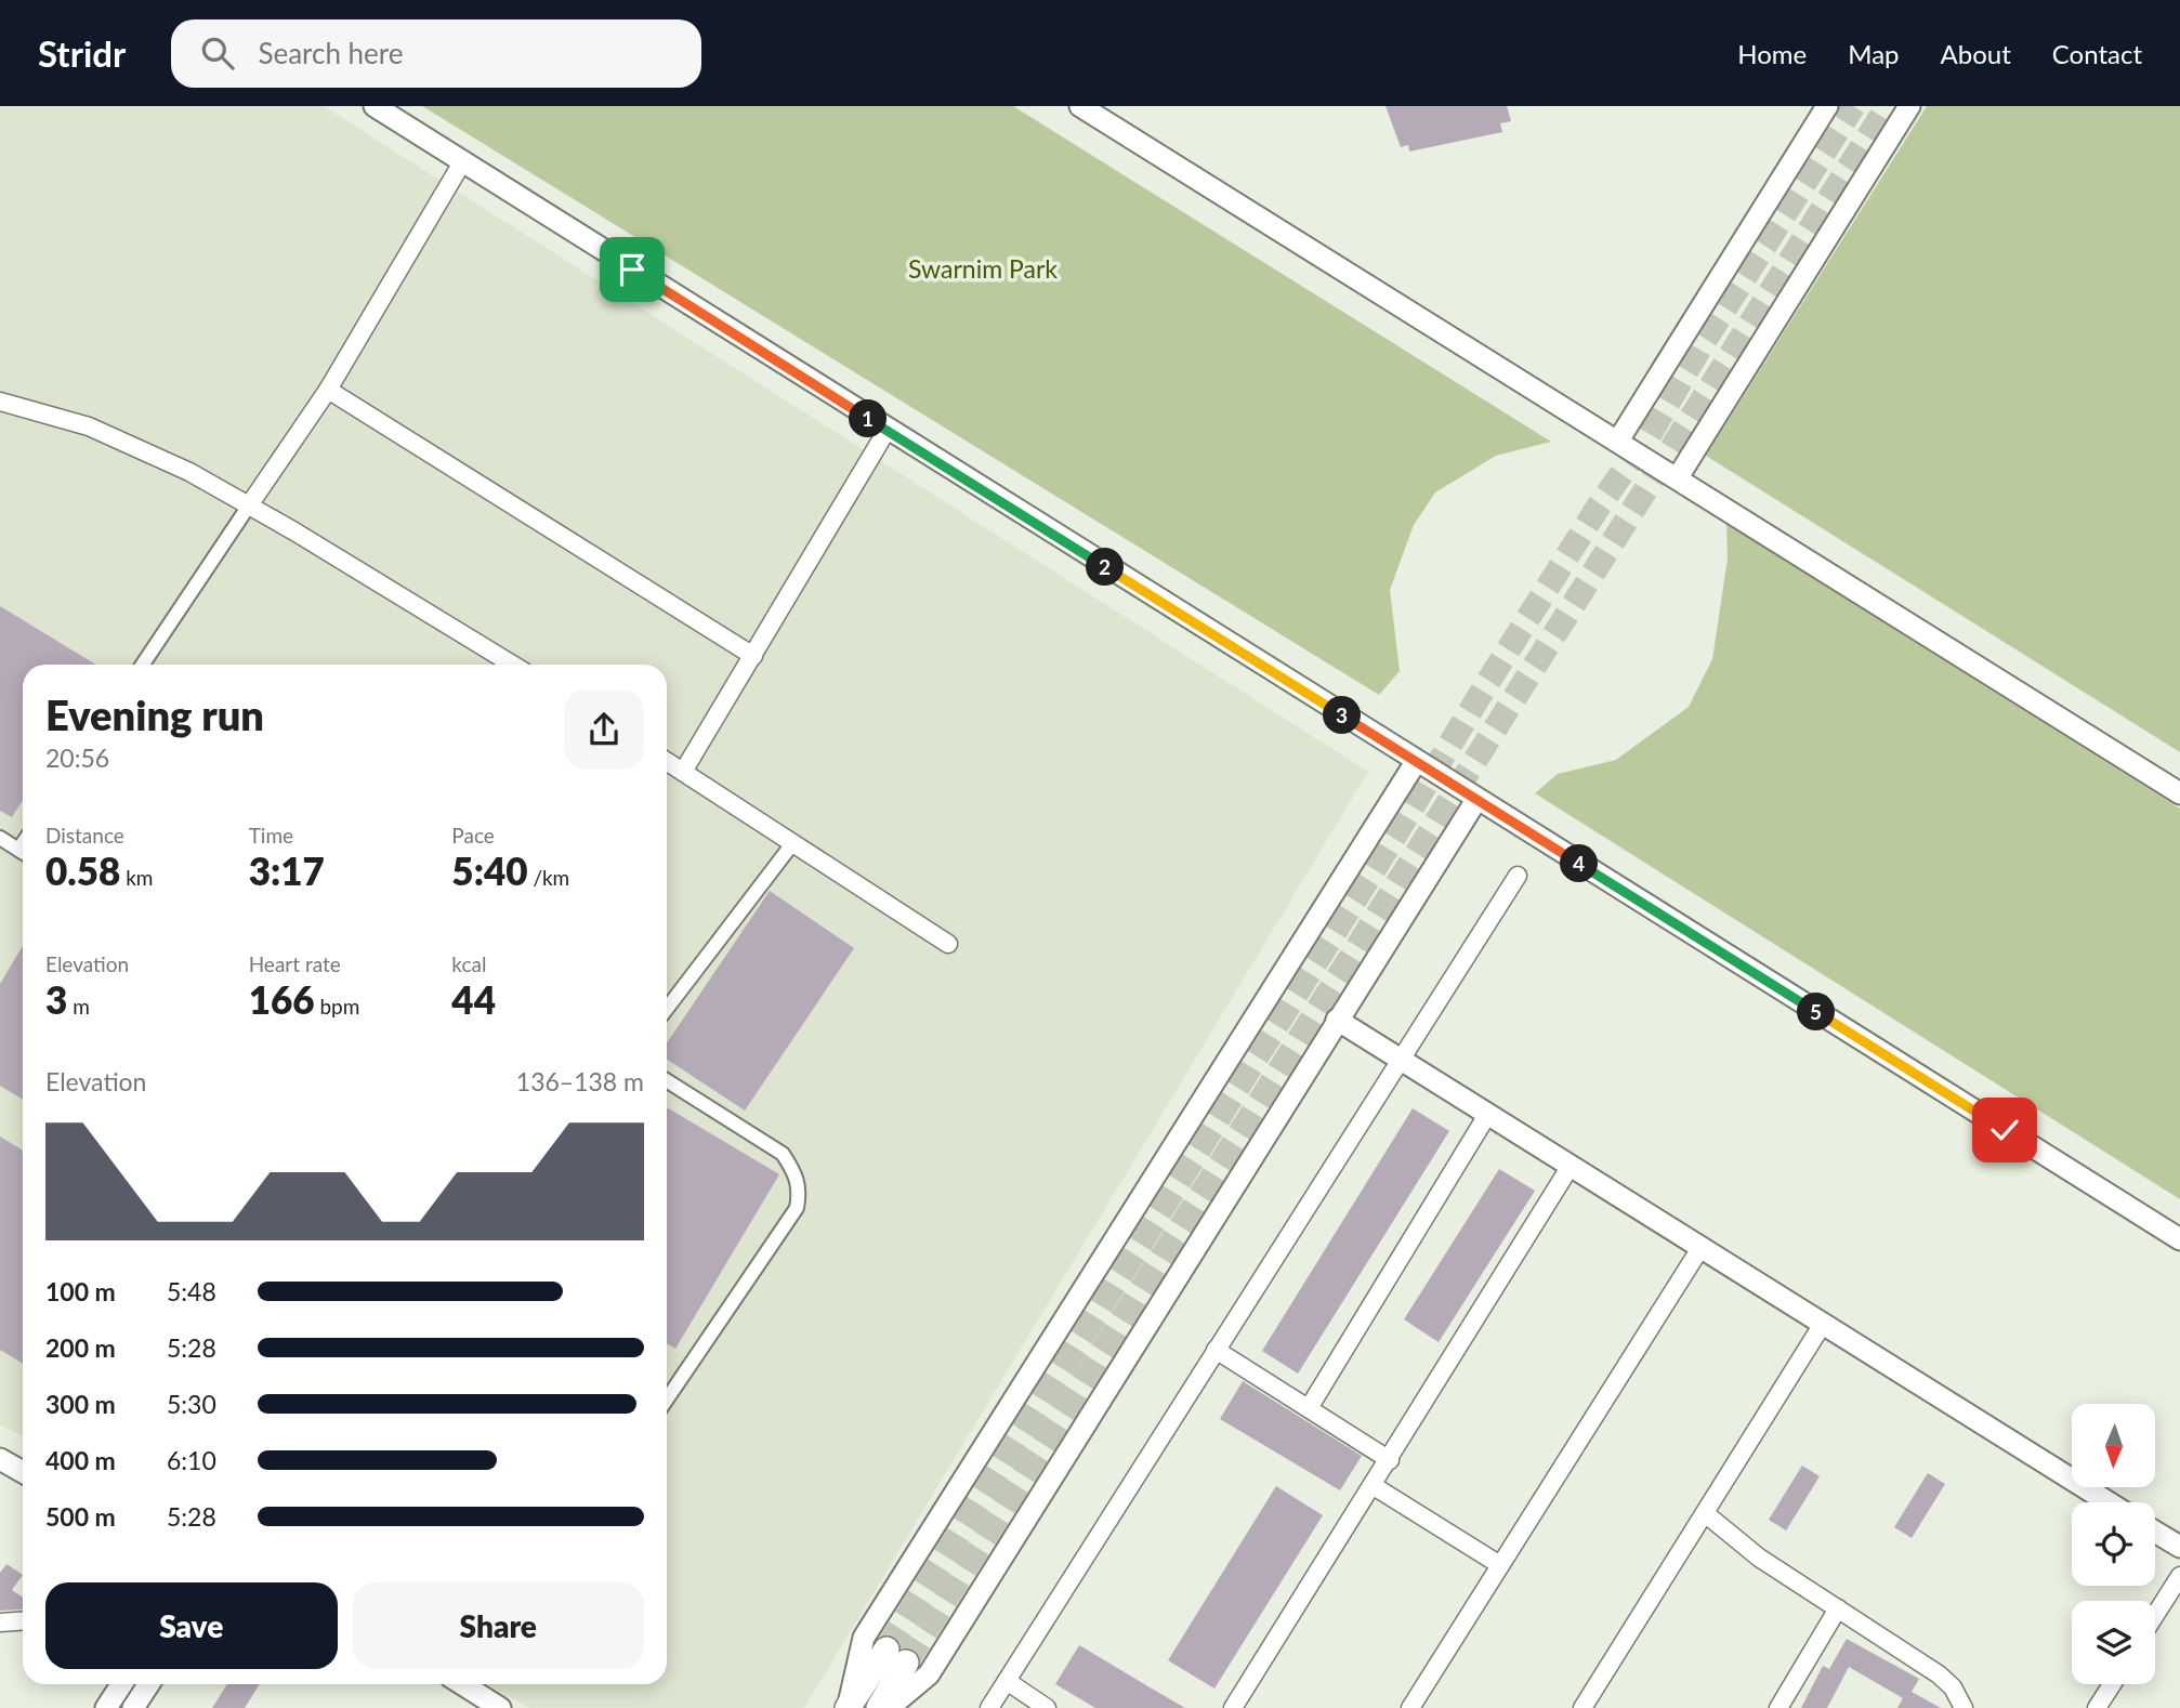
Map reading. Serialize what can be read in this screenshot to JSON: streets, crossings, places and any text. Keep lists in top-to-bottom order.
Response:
{
  "parks": ["Swarnim Park"],
  "north": "bottom",
  "page": {
    "header": "Stridr",
    "search": "Search here",
    "nav": [
      "Home",
      "Map",
      "About",
      "Contact"
    ],
    "pins": [
      "1",
      "2",
      "3",
      "4",
      "5"
    ],
    "heading": ["Evening run", "20:56"],
    "stats": [
      ["Distance", "0.58 km"],
      ["Time", "3:17"],
      ["Pace", "5:40 /km"],
      ["Elevation", "3 m"],
      ["Heart rate", "166 bpm"],
      ["kcal", "44"]
    ],
    "chart": ["Elevation", "136–138 m"],
    "list": [
      {
        "name": "100 m",
        "note": "5:48"
      },
      {
        "name": "200 m",
        "note": "5:28"
      },
      {
        "name": "300 m",
        "note": "5:30"
      },
      {
        "name": "400 m",
        "note": "6:10"
      },
      {
        "name": "500 m",
        "note": "5:28"
      }
    ],
    "buttons": ["Save", "Share"]
  }
}
